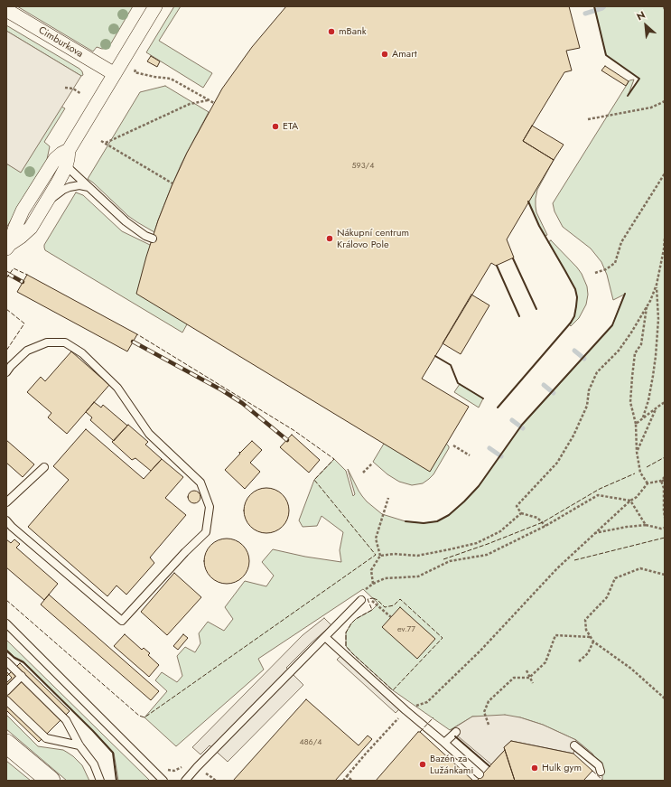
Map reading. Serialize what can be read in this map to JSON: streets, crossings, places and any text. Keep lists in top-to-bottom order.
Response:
{
  "streets": {
    "street": ["Cimburkova"]
  },
  "places": [
    "mBank",
    "Amart",
    "ETA",
    "Nákupní centrum Královo Pole",
    "Bazén za Lužánkami",
    "Hulk gym"
  ],
  "house_numbers": ["593/4", "ev.77", "486/4"],
  "north": "top left"
}
